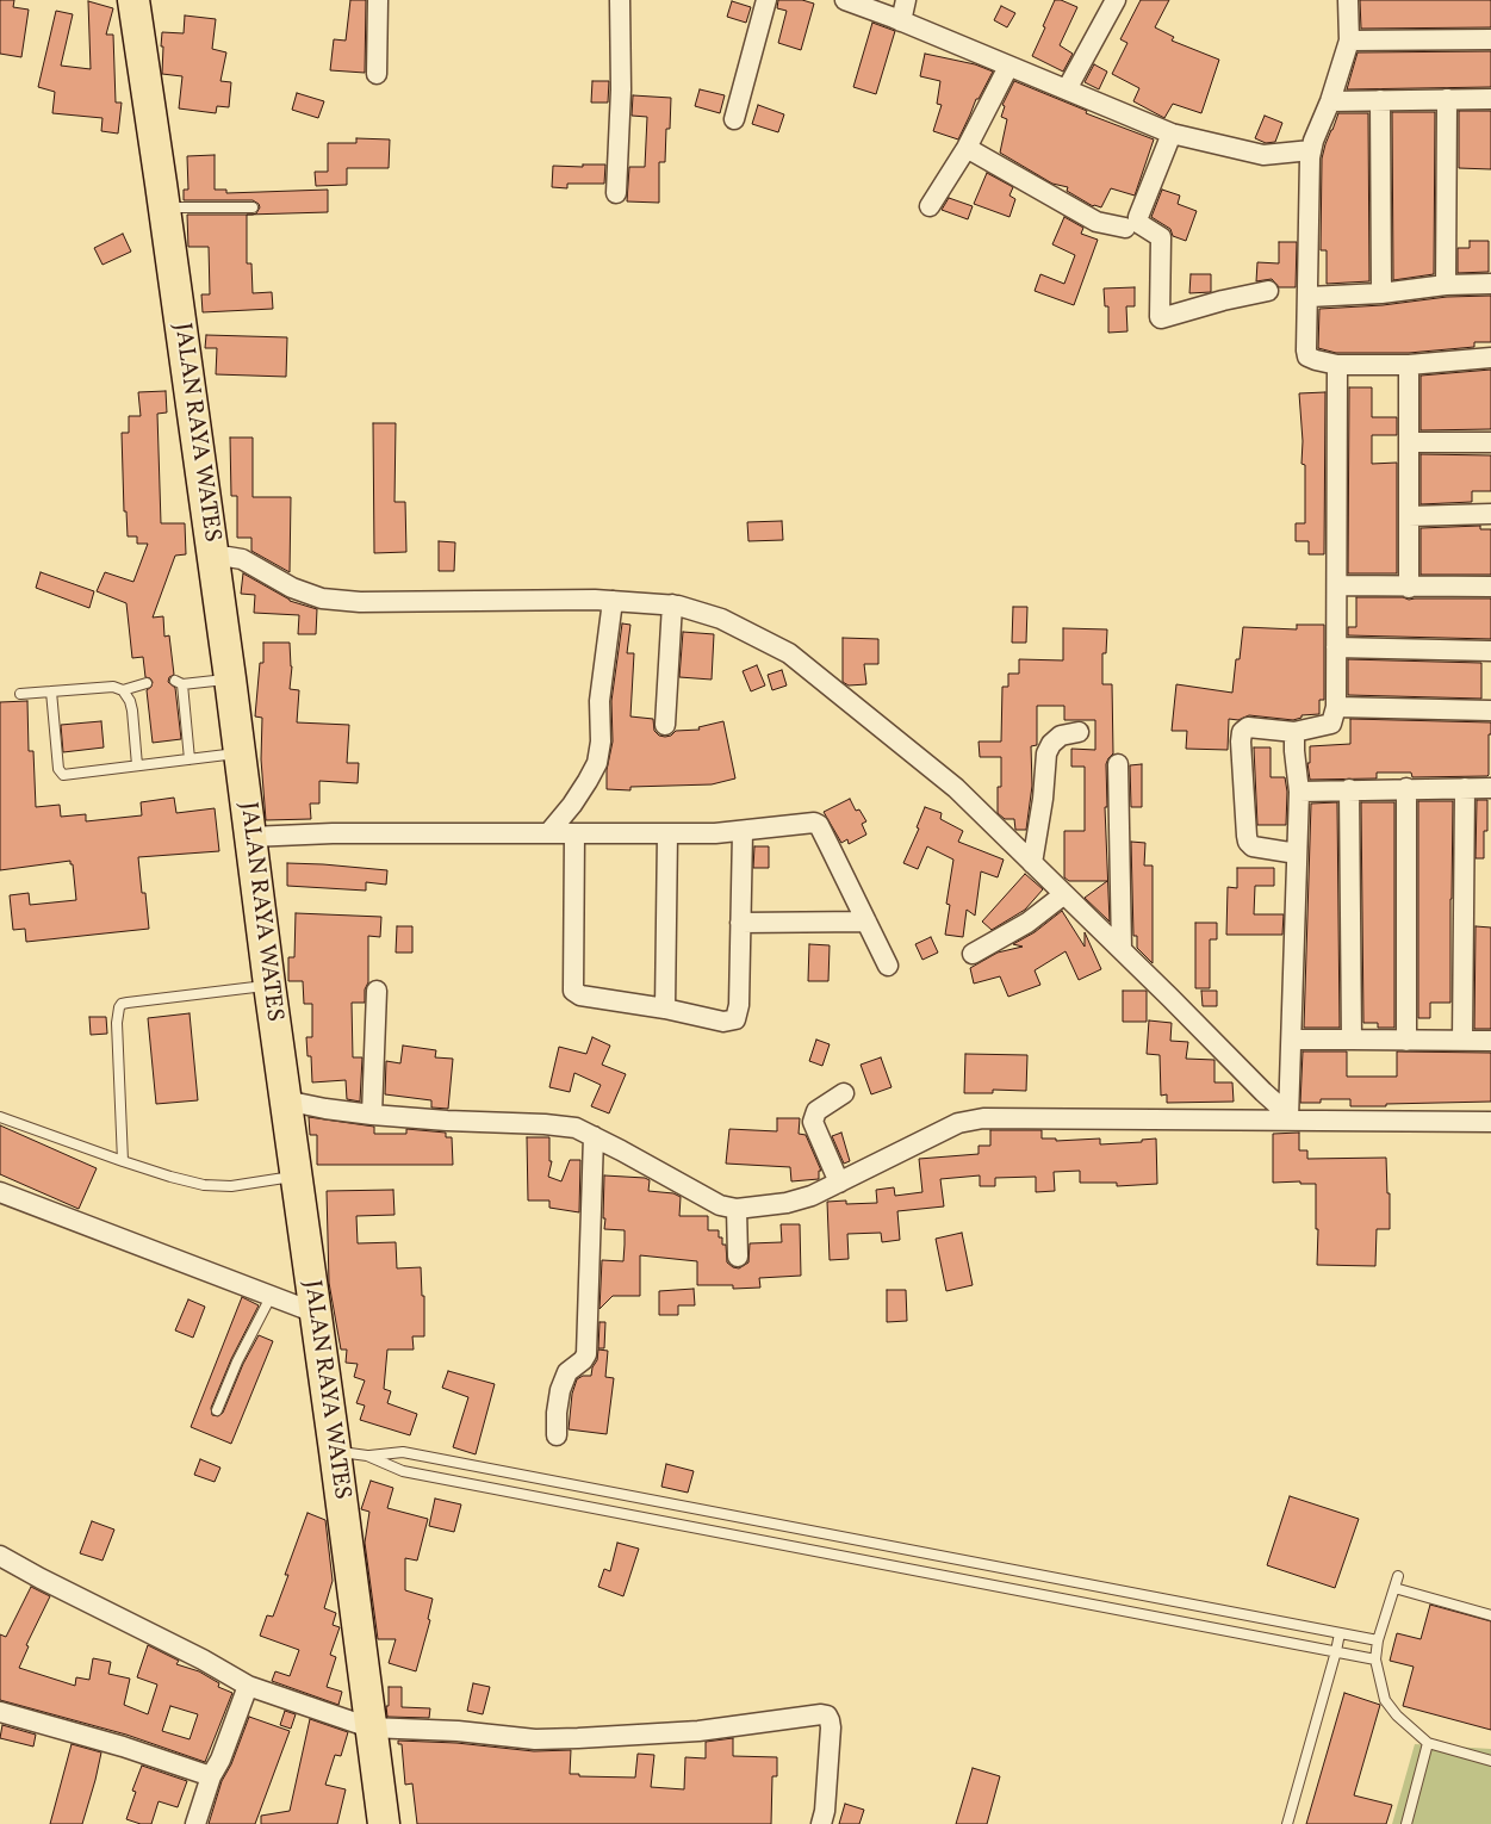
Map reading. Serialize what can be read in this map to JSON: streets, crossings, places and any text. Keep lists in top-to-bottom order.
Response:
{
  "streets": {
    "highway": ["JALAN RAYA WATES"]
  }
}
